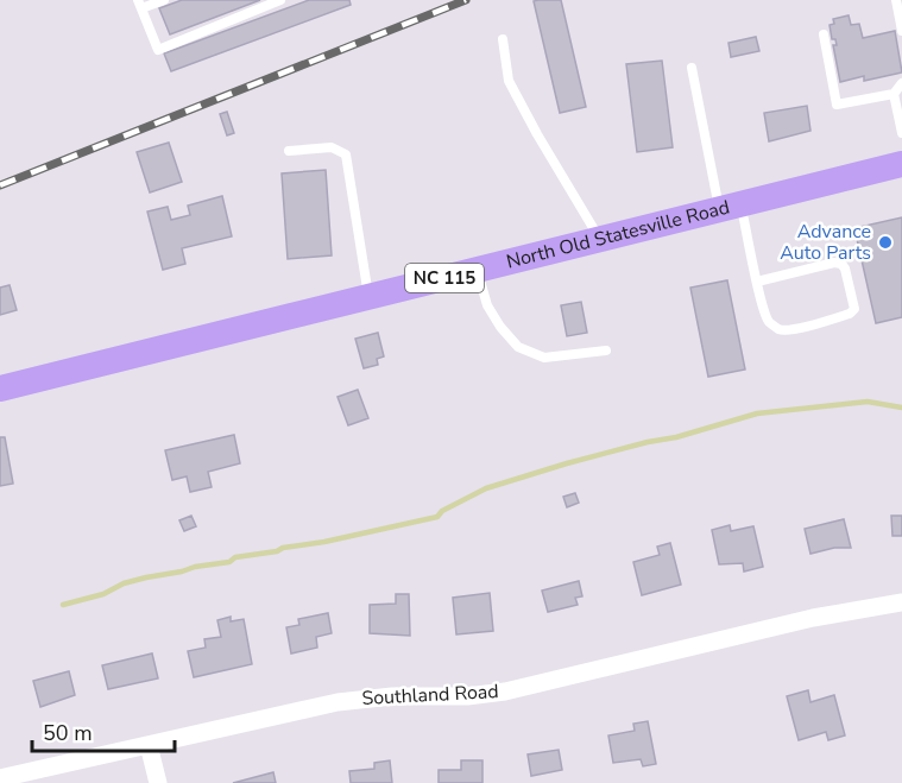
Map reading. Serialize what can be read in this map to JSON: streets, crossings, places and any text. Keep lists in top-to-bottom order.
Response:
{
  "streets": {
    "main road": ["North Old Statesville Road", "NC 115"],
    "street": ["Southland Road"]
  },
  "places": ["Advance Auto Parts"],
  "scale_bar": "50 m"
}
